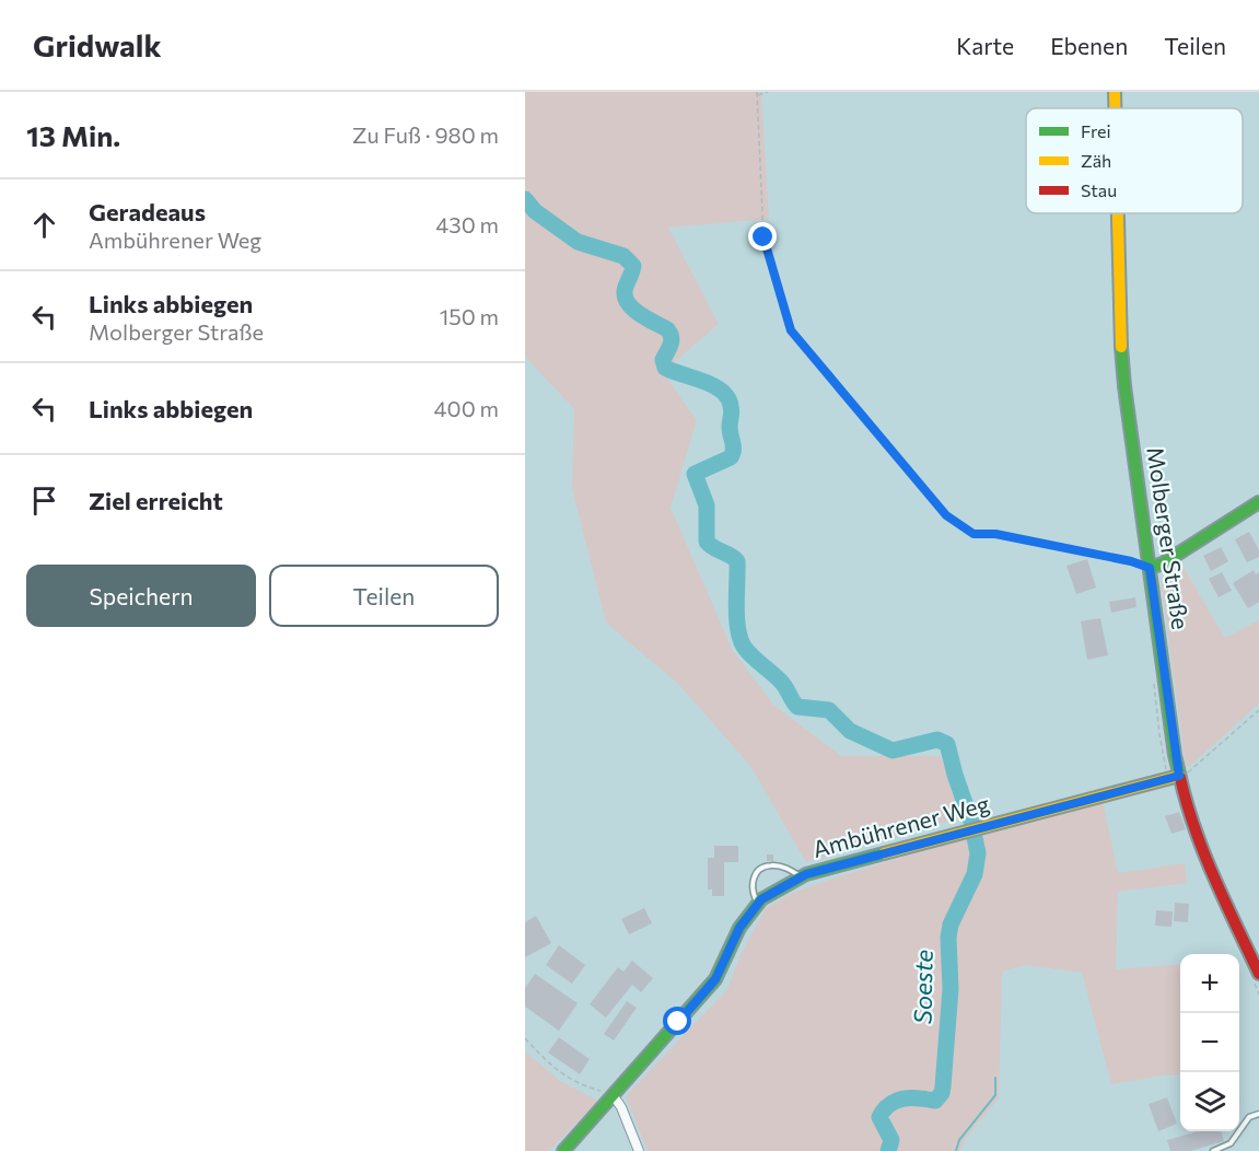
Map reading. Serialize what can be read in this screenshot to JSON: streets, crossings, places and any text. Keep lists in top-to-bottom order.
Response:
{
  "streets": {
    "main road": ["Molberger Straße", "Ambührener Weg"]
  },
  "crossings": [
    ["Molberger Straße", "Ambührener Weg"]
  ],
  "water": ["Soeste"],
  "legend": ["Frei", "Zäh", "Stau"],
  "page": {
    "header": "Gridwalk",
    "nav": ["Karte", "Ebenen", "Teilen"],
    "heading": ["13 Min.", "Zu Fuß · 980 m"],
    "list": [
      ["Geradeaus", "Ambührener Weg", "430 m"],
      ["Links abbiegen", "Molberger Straße", "150 m"],
      ["Links abbiegen", "400 m"],
      "Ziel erreicht"
    ],
    "buttons": ["Speichern", "Teilen"],
    "map_buttons": ["+", "−"]
  }
}
